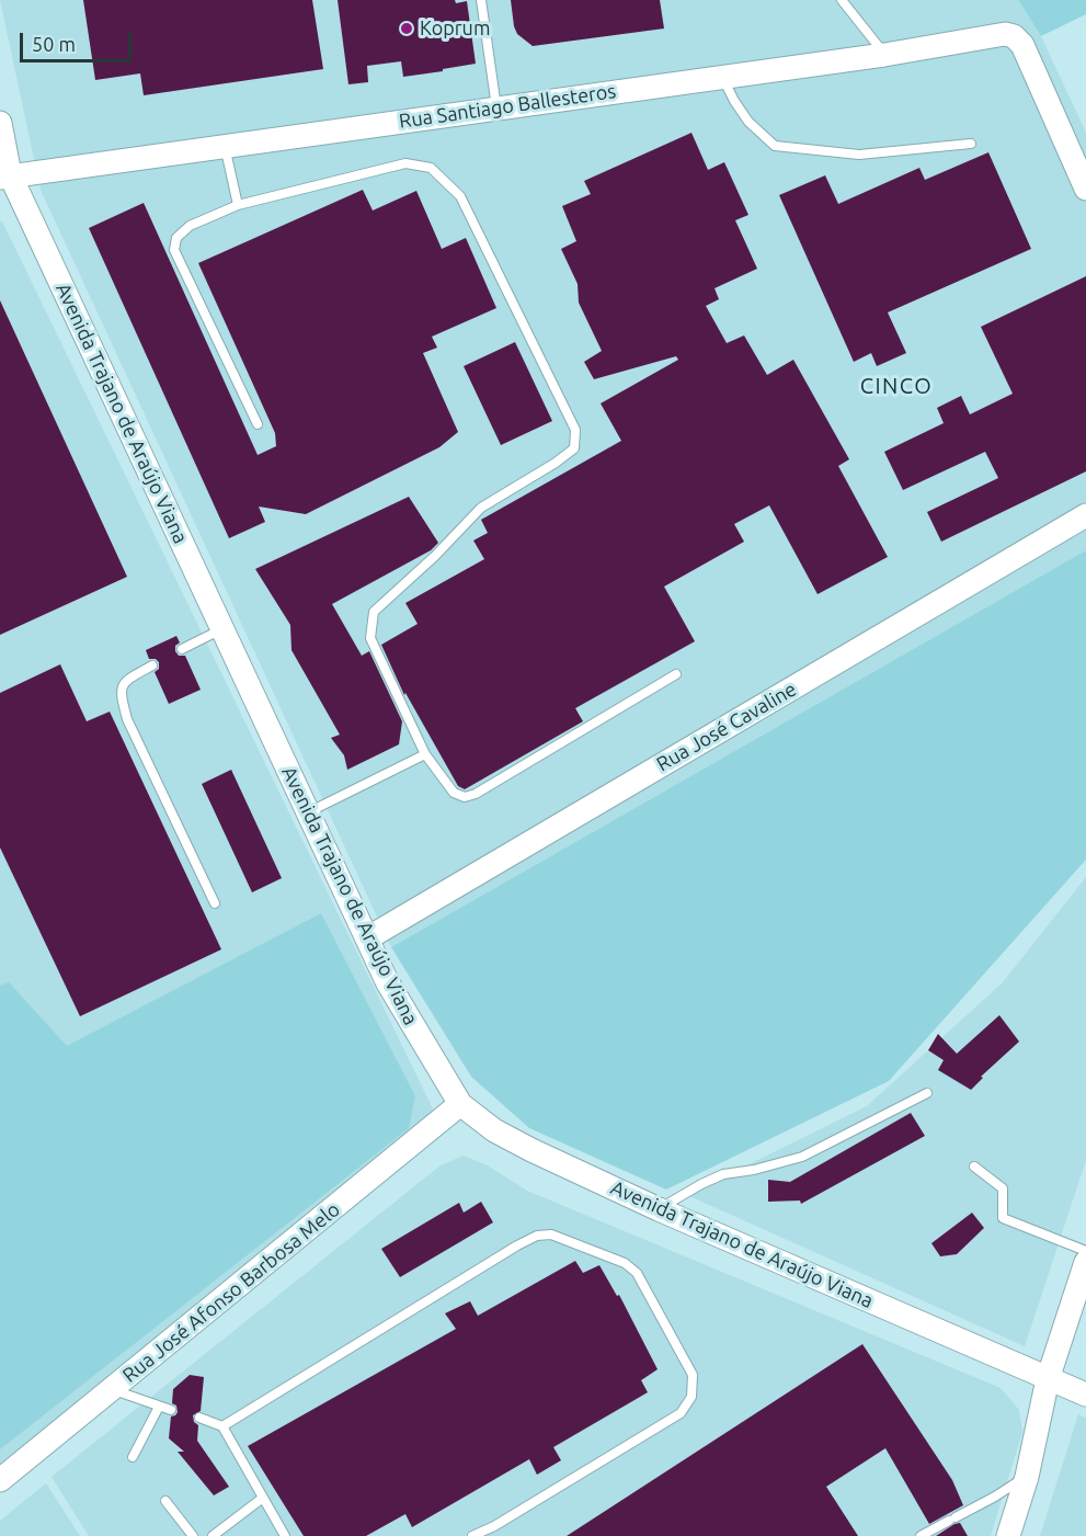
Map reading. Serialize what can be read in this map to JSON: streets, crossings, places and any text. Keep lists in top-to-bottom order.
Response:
{
  "streets": {
    "street": [
      "Rua Santiago Ballesteros",
      "Avenida Trajano de Araújo Viana",
      "Rua José Cavaline",
      "Rua José Afonso Barbosa Melo"
    ]
  },
  "crossings": [
    ["Rua Santiago Ballesteros", "Avenida Trajano de Araújo Viana"],
    ["Avenida Trajano de Araújo Viana", "Rua José Cavaline"],
    ["Avenida Trajano de Araújo Viana", "Rua José Afonso Barbosa Melo"]
  ],
  "districts": ["CINCO"],
  "places": ["Koprum"],
  "scale_bar": "50 m"
}
